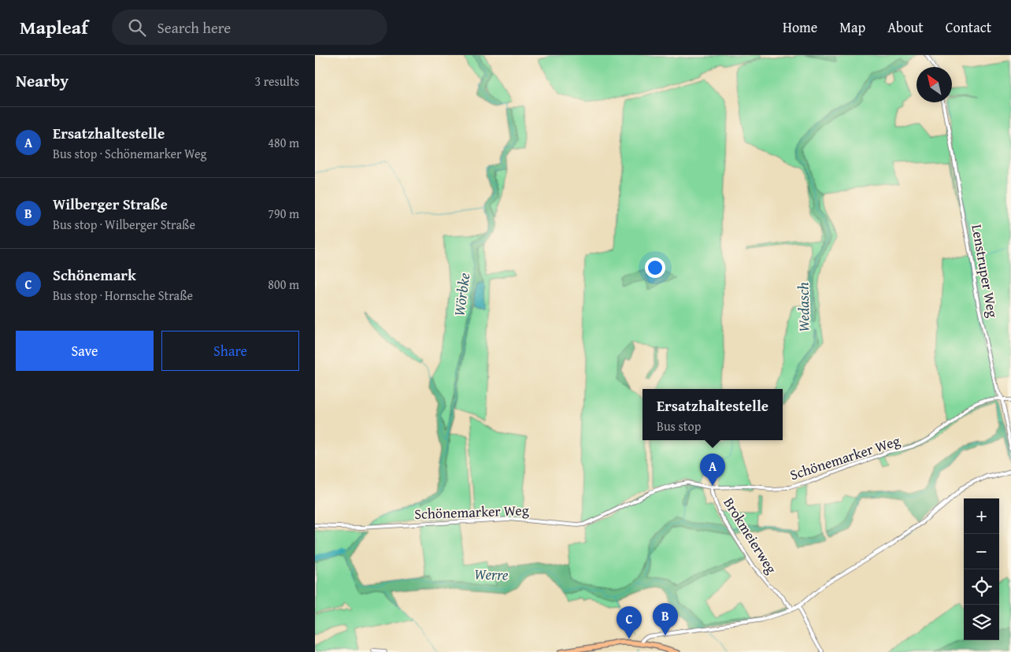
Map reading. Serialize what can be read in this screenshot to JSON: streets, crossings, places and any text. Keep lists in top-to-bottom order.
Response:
{
  "streets": {
    "street": ["Lenstruper Weg", "Schönemarker Weg", "Brokmeierweg"]
  },
  "crossings": [
    ["Lenstruper Weg", "Schönemarker Weg"],
    ["Schönemarker Weg", "Brokmeierweg"]
  ],
  "water": ["Wörbke", "Wedasch", "Werre"],
  "north": "top left",
  "page": {
    "header": "Mapleaf",
    "search": "Search here",
    "nav": [
      "Home",
      "Map",
      "About",
      "Contact"
    ],
    "heading": ["Nearby", "3 results"],
    "list": [
      {
        "mark": "A",
        "name": "Ersatzhaltestelle",
        "note": "Bus stop · Schönemarker Weg",
        "value": "480 m"
      },
      {
        "mark": "B",
        "name": "Wilberger Straße",
        "note": "Bus stop · Wilberger Straße",
        "value": "790 m"
      },
      {
        "mark": "C",
        "name": "Schönemark",
        "note": "Bus stop · Hornsche Straße",
        "value": "800 m"
      }
    ],
    "buttons": ["Save", "Share"],
    "popup": ["Ersatzhaltestelle", "Bus stop"],
    "pins": ["A", "B", "C"],
    "map_buttons": ["+", "−"]
  }
}
